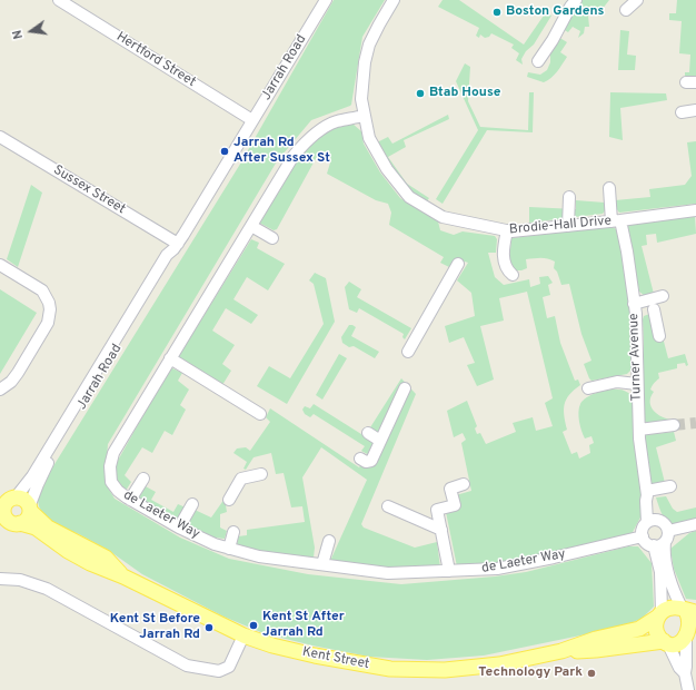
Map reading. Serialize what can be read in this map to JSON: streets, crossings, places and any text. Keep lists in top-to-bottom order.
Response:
{
  "streets": {
    "main road": ["Kent Street"],
    "street": [
      "Hertford Street",
      "Jarrah Road",
      "Sussex Street",
      "Brodie-Hall Drive",
      "Turner Avenue",
      "de Laeter Way"
    ]
  },
  "crossings": [
    ["Hertford Street", "Jarrah Road"],
    ["Jarrah Road", "Sussex Street"],
    ["Jarrah Road", "Kent Street"],
    ["Brodie-Hall Drive", "Turner Avenue"],
    ["Brodie-Hall Drive", "de Laeter Way"],
    ["Turner Avenue", "de Laeter Way"]
  ],
  "places": [
    "Boston Gardens",
    "Btab House",
    "Jarrah Rd After Sussex St",
    "Kent St After Jarrah Rd",
    "Kent St Before Jarrah Rd",
    "Technology Park"
  ],
  "north": "left"
}
